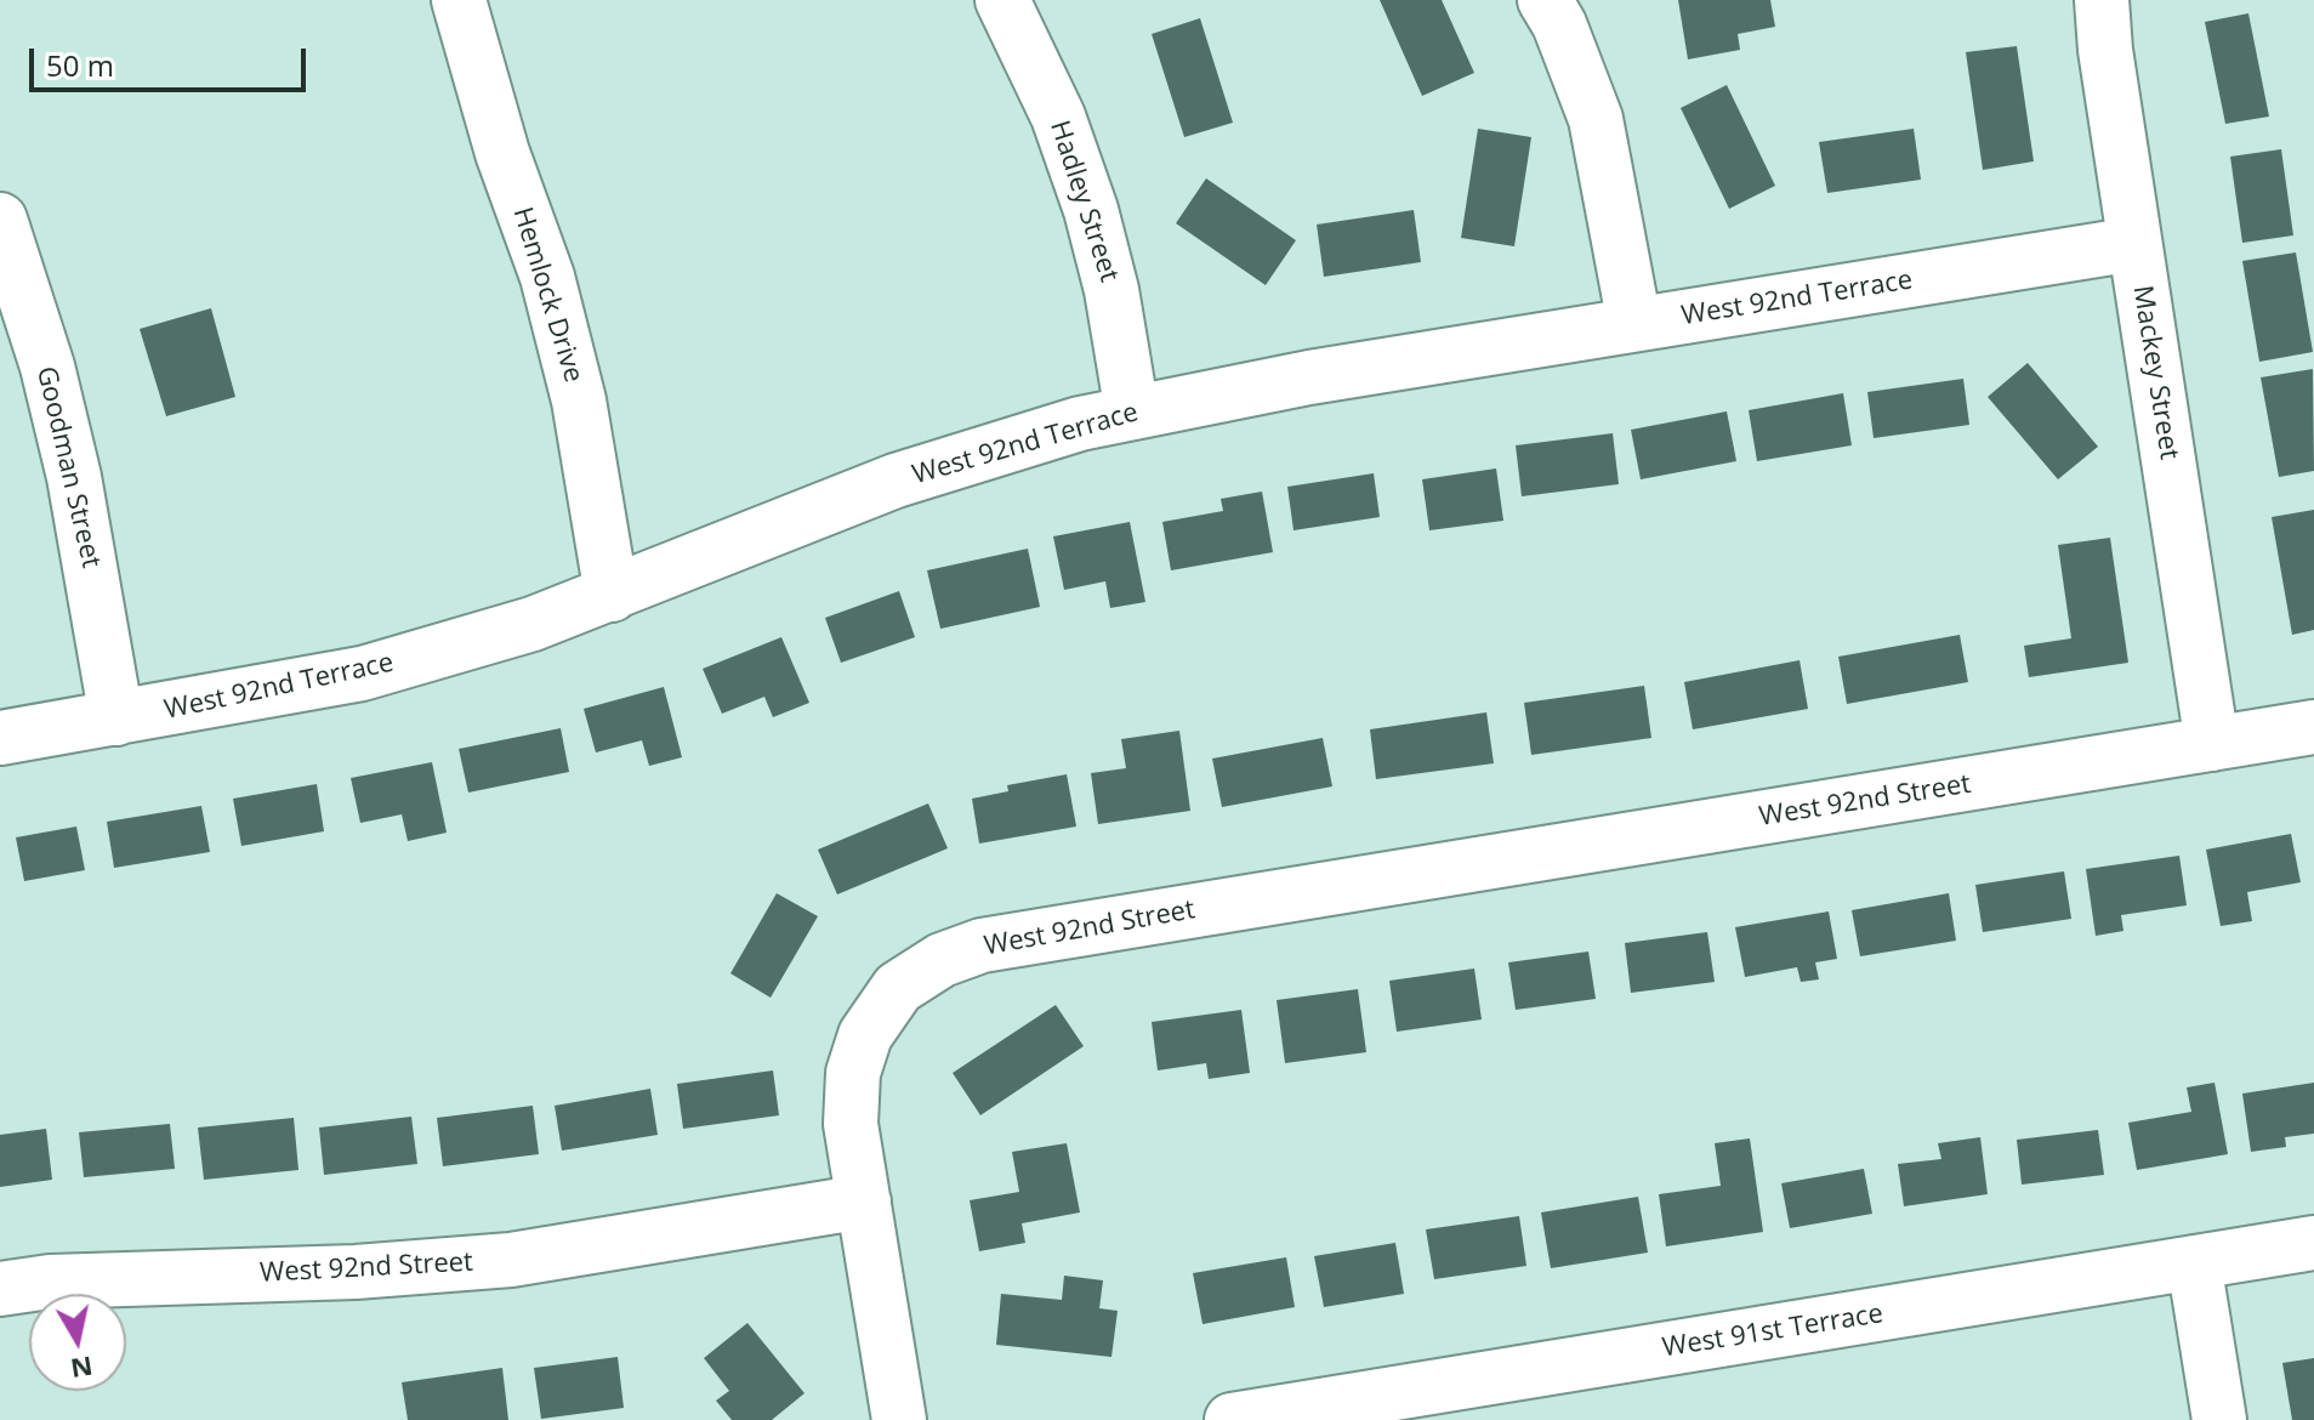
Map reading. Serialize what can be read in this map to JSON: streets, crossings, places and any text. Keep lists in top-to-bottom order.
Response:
{
  "streets": {
    "street": [
      "Hadley Street",
      "Hemlock Drive",
      "West 92nd Terrace",
      "Mackey Street",
      "Goodman Street",
      "West 92nd Street",
      "West 91st Terrace"
    ]
  },
  "crossings": [
    ["Hadley Street", "West 92nd Terrace"],
    ["Hemlock Drive", "West 92nd Terrace"],
    ["West 92nd Terrace", "Mackey Street"],
    ["West 92nd Terrace", "Goodman Street"],
    ["Mackey Street", "West 92nd Street"]
  ],
  "scale_bar": "50 m",
  "north": "bottom"
}
